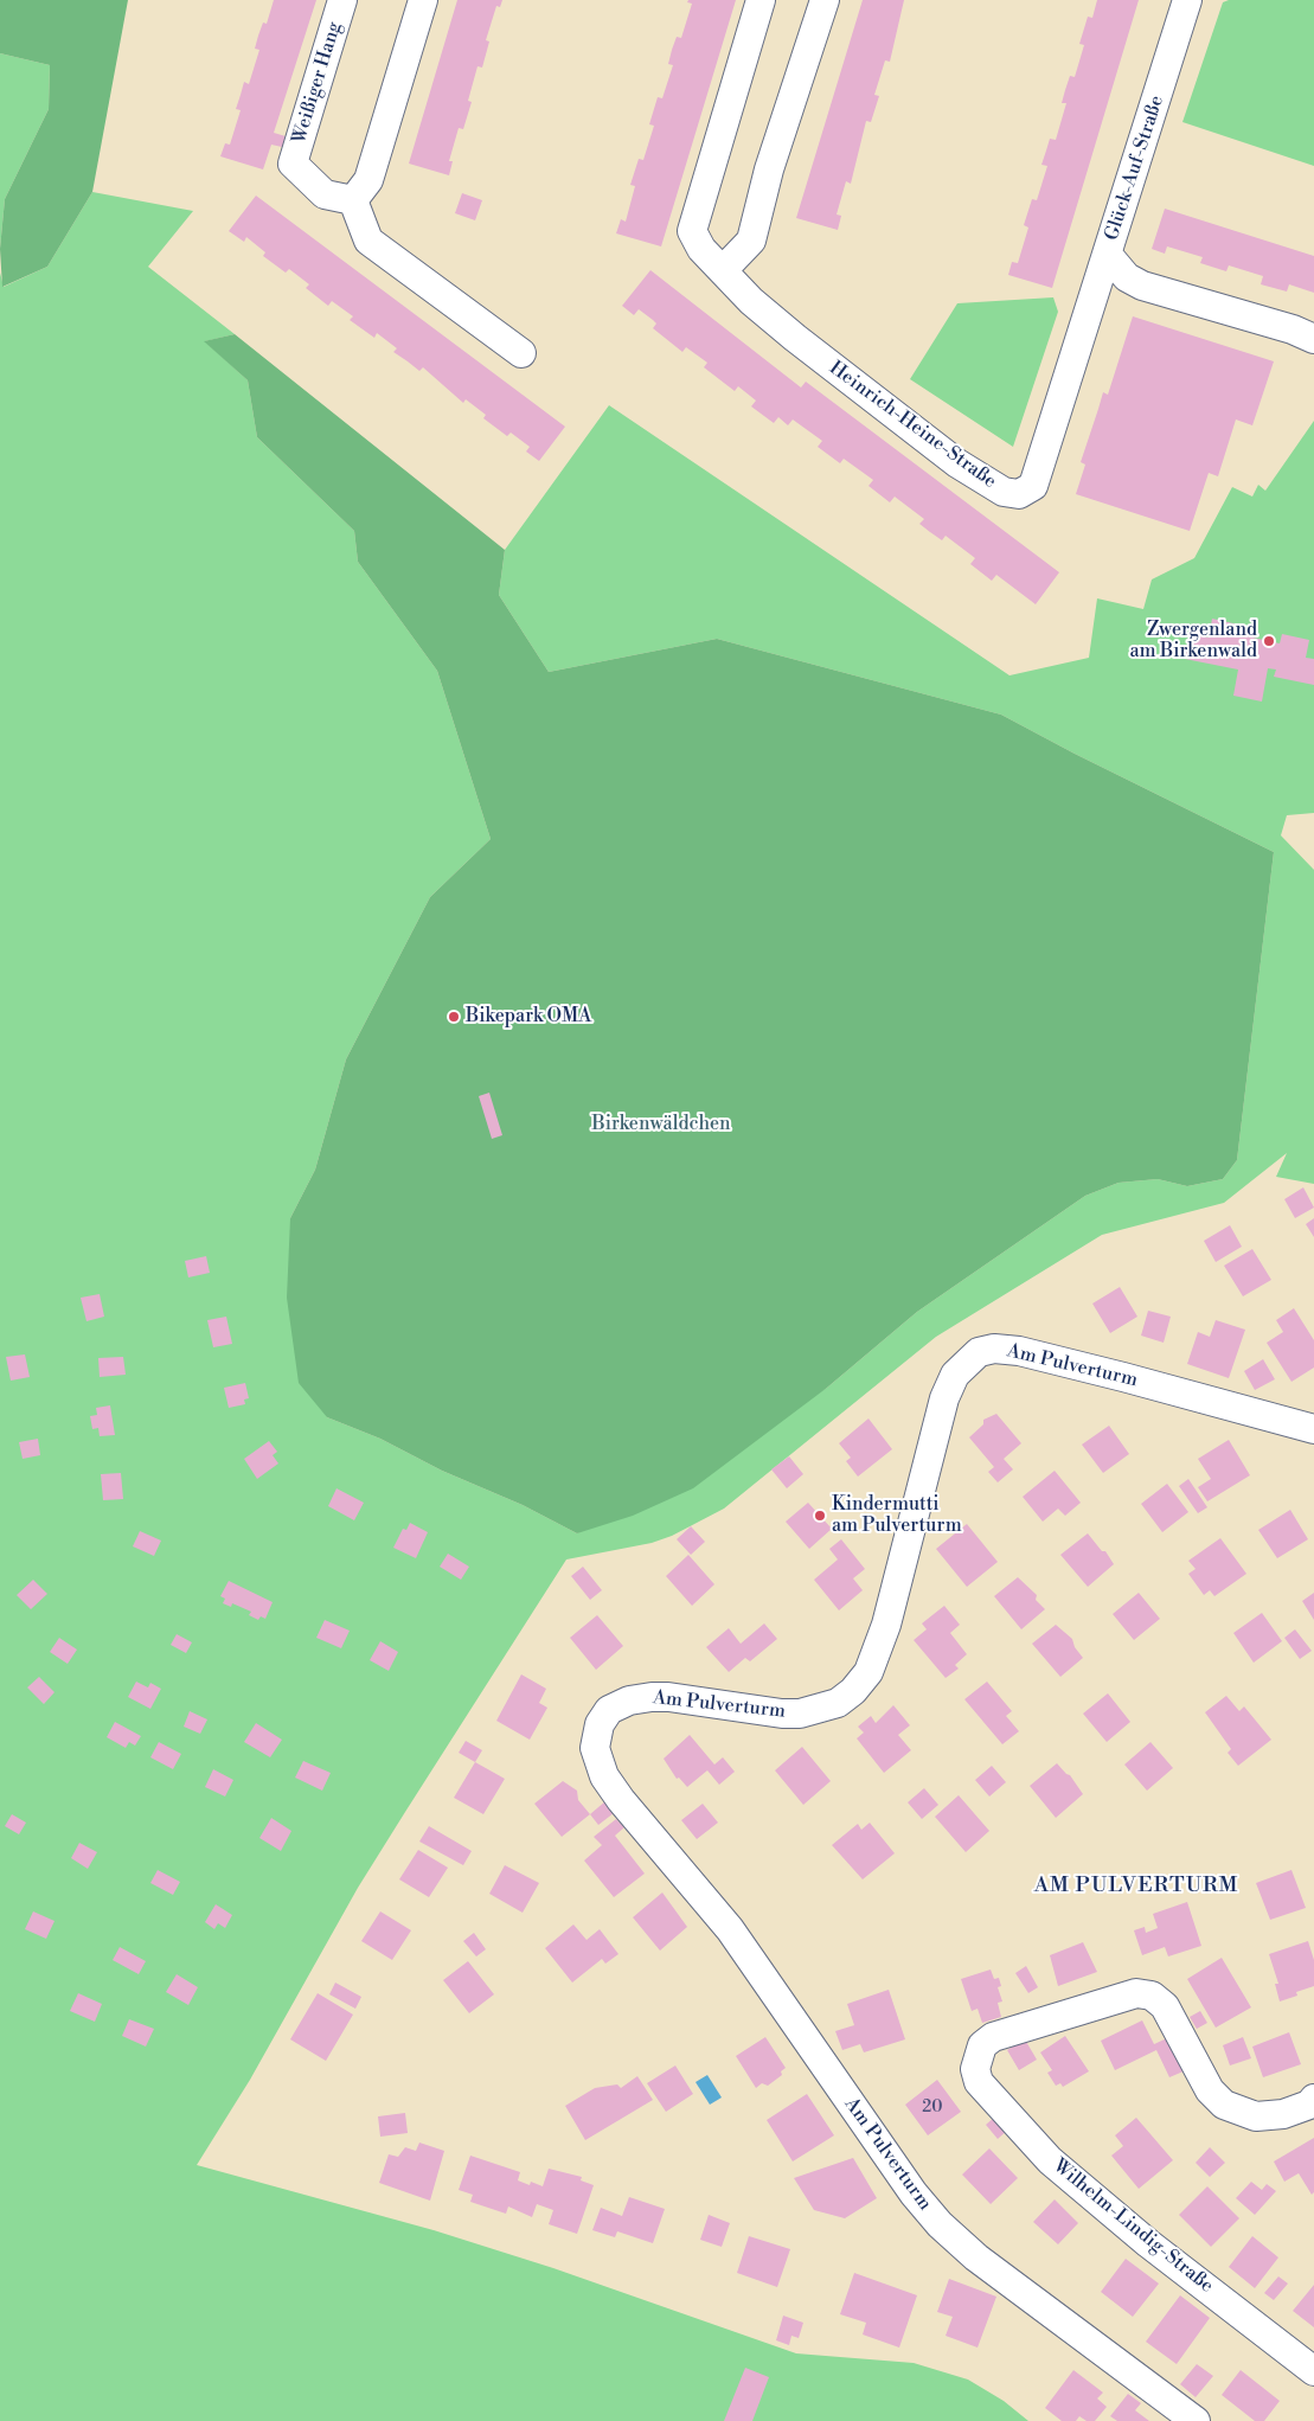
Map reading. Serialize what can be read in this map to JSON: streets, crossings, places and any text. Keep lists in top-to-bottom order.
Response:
{
  "streets": {
    "street": [
      "Weißiger Hang",
      "Glück-Auf-Straße",
      "Heinrich-Heine-Straße",
      "Am Pulverturm",
      "Wilhelm-Lindig-Straße"
    ]
  },
  "crossings": [
    ["Glück-Auf-Straße", "Heinrich-Heine-Straße"]
  ],
  "districts": ["AM PULVERTURM"],
  "parks": ["Birkenwäldchen"],
  "places": ["Zwergenland am Birkenwald", "Bikepark OMA", "Kindermutti am Pulverturm"],
  "house_numbers": ["20"]
}
